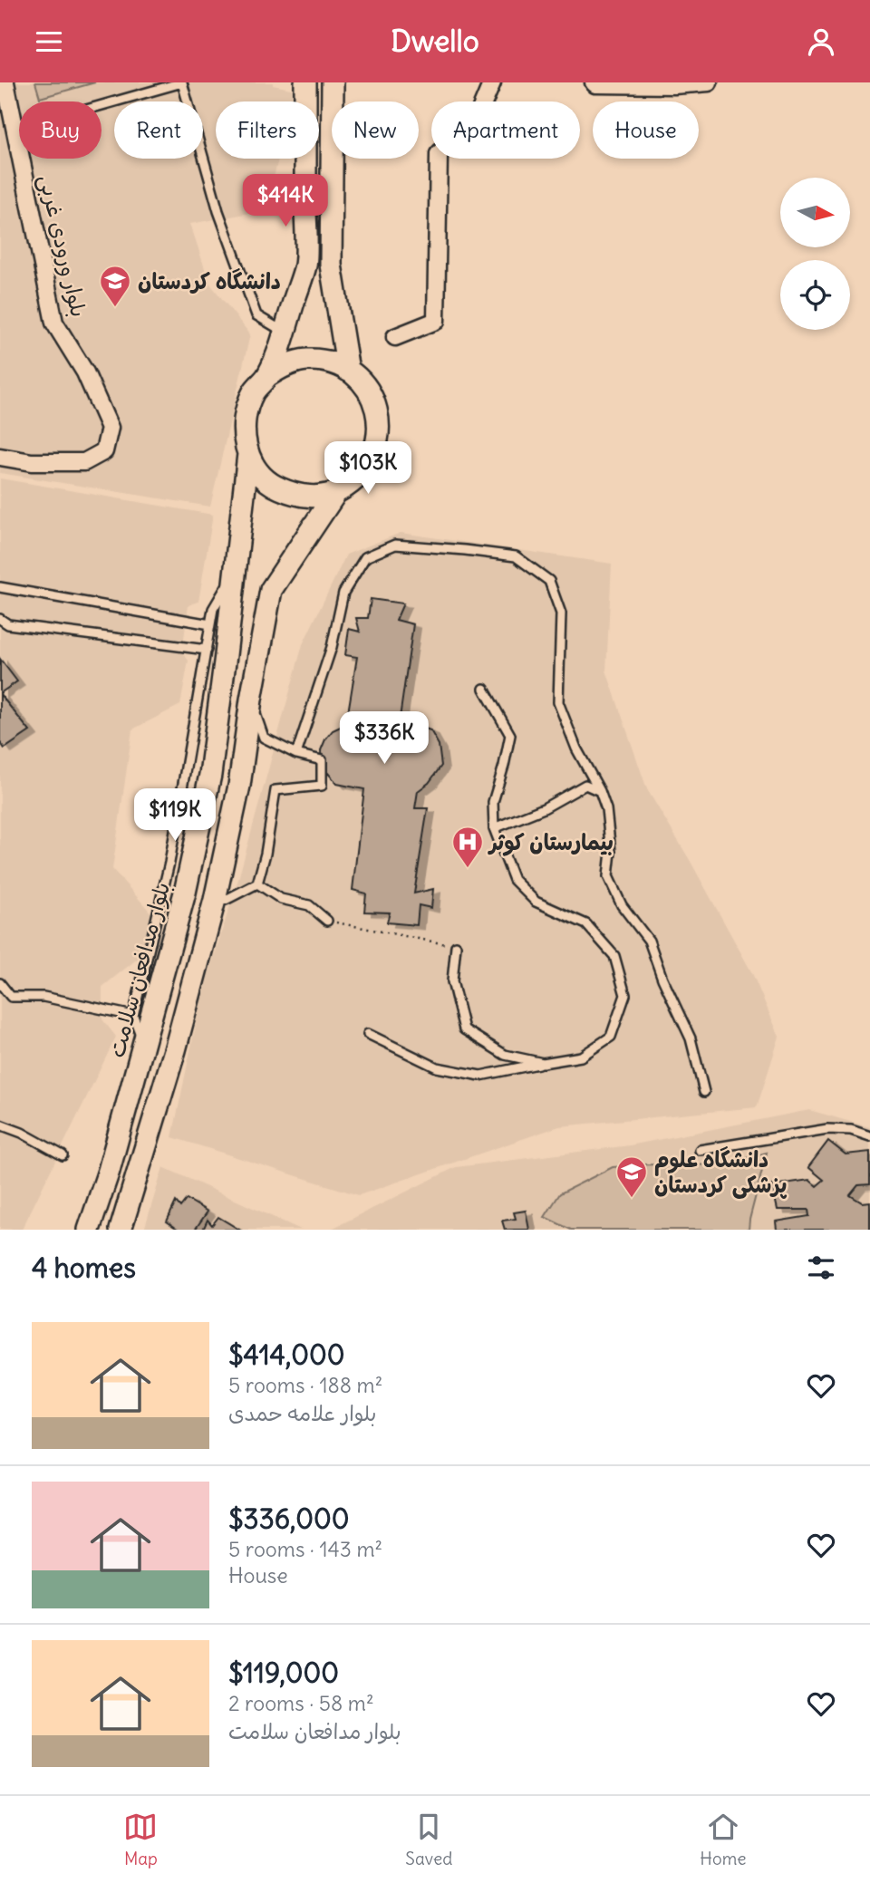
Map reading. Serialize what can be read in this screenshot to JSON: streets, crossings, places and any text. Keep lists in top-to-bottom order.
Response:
{
  "streets": {
    "main road": ["بلوار مدافعان سلامت"],
    "street": ["بلوار ورودی غربی"]
  },
  "places": {
    "school or university": ["دانشگاه کردستان", "دانشگاه علوم پزشکی کردستان"],
    "hospital": ["بیمارستان کوثر"]
  },
  "north": "right",
  "page": {
    "header": "Dwello",
    "chip": [
      "Buy",
      "Rent",
      "Filters",
      "New",
      "Apartment",
      "House"
    ],
    "price": [
      "$414K",
      "$103K",
      "$336K",
      "$119K"
    ],
    "heading": "4 homes",
    "list": [
      {
        "name": "$414,000",
        "note": "5 rooms · 188 m² · بلوار علامه حمدی"
      },
      {
        "name": "$336,000",
        "note": "5 rooms · 143 m² · House"
      },
      {
        "name": "$119,000",
        "note": "2 rooms · 58 m² · بلوار مدافعان سلامت"
      }
    ],
    "tabs": ["Map", "Saved", "Home"]
  }
}
